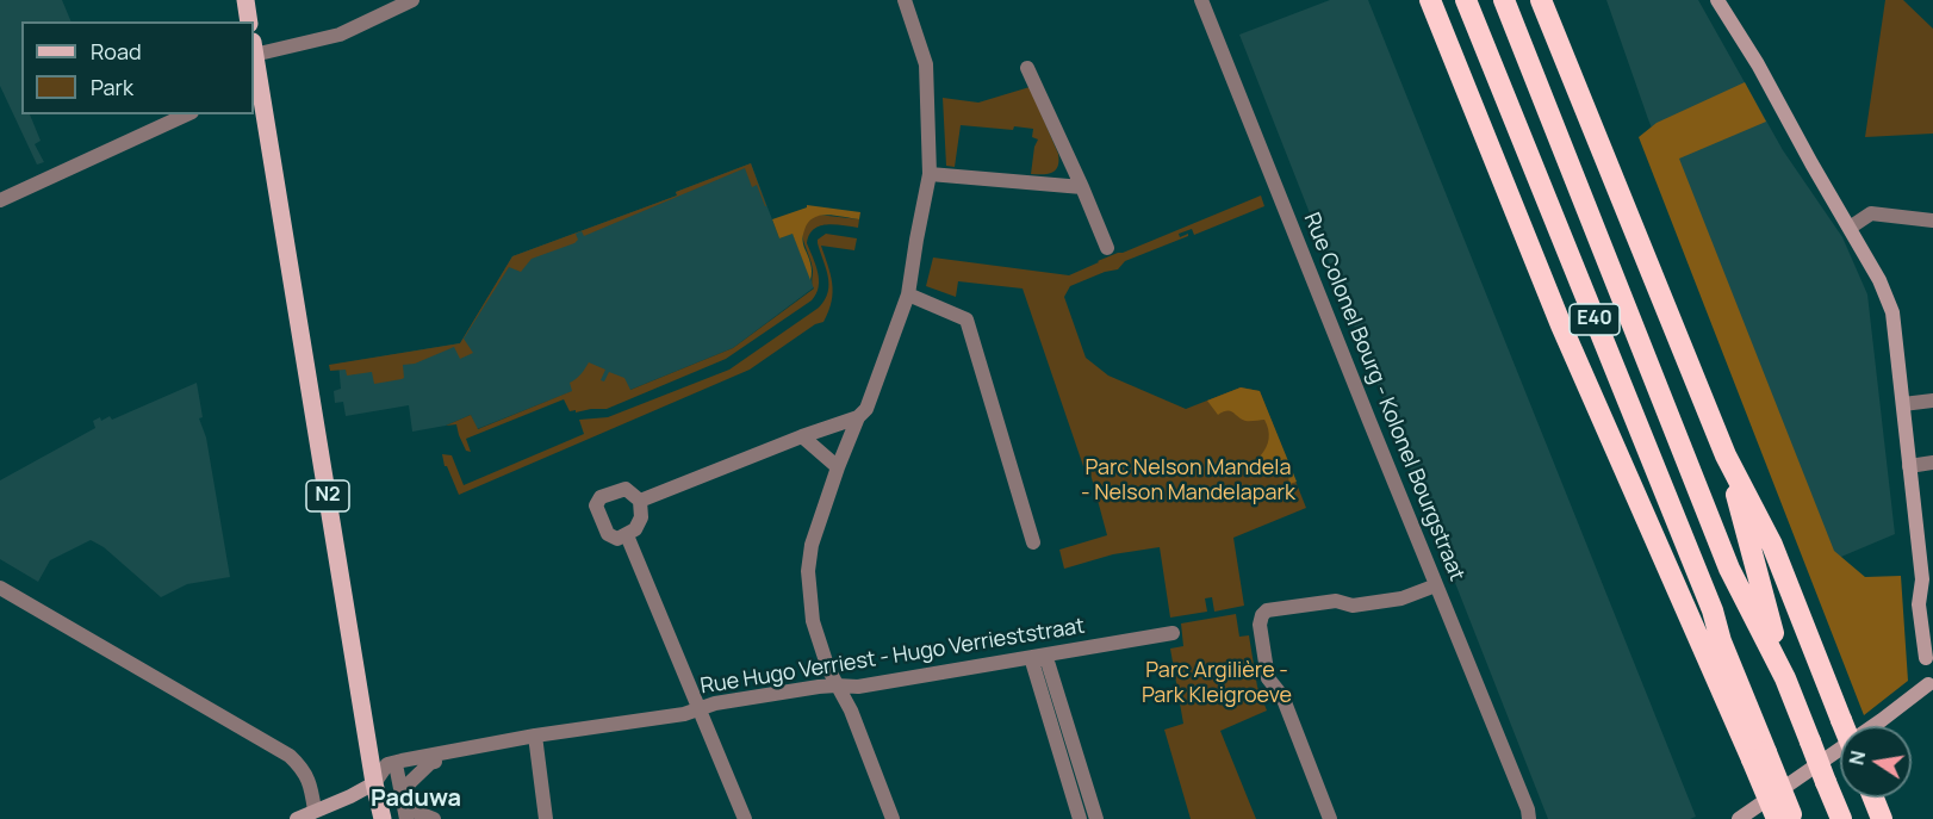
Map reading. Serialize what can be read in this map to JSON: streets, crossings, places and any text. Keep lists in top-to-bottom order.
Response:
{
  "streets": {
    "highway": ["E40"],
    "main road": ["N2"],
    "street": ["Rue Colonel Bourg - Kolonel Bourgstraat", "Rue Hugo Verriest - Hugo Verrieststraat"]
  },
  "crossings": [
    ["N2", "Rue Hugo Verriest - Hugo Verrieststraat"]
  ],
  "districts": ["Paduwa"],
  "parks": ["Parc Nelson Mandela - Nelson Mandelapark", "Parc Argilière - Park Kleigroeve"],
  "legend": ["Road", "Park"],
  "north": "left"
}
